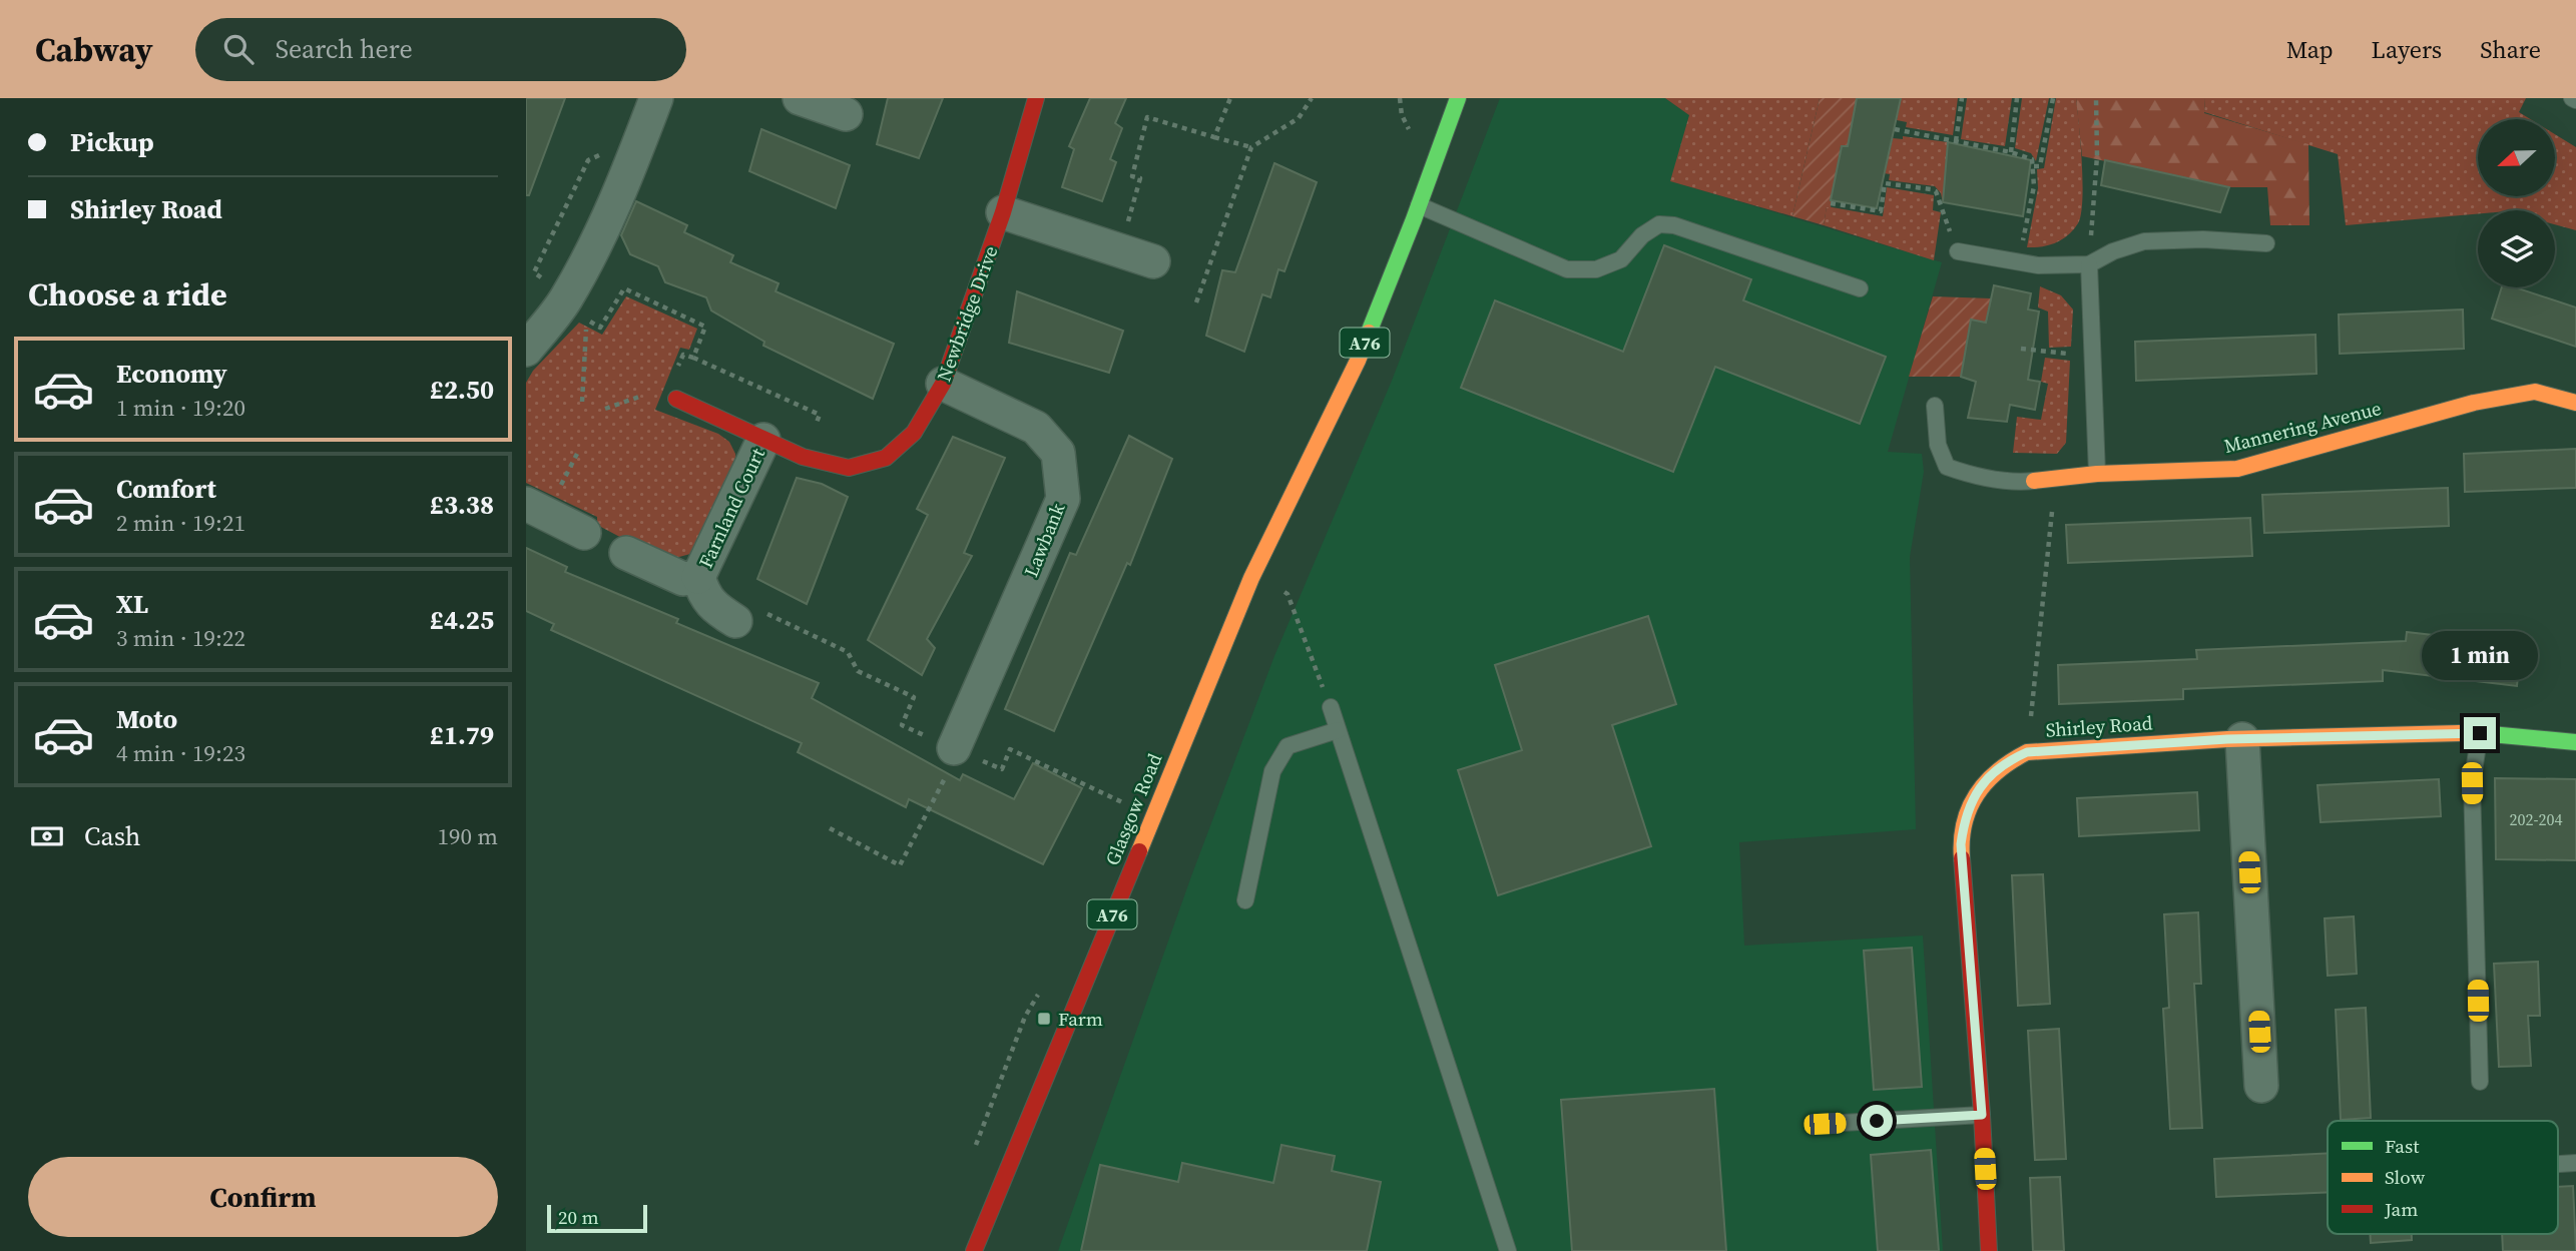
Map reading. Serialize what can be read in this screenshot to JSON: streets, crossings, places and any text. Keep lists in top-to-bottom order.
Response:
{
  "streets": {
    "main road": [
      "Newbridge Drive",
      "A76",
      "Mannering Avenue",
      "Shirley Road",
      "Glasgow Road"
    ],
    "street": ["Farnland Court", "Lawbank"]
  },
  "crossings": [
    ["Newbridge Drive", "Farnland Court"],
    ["Newbridge Drive", "Lawbank"],
    ["A76", "Glasgow Road"]
  ],
  "places": {
    "transit": ["Farm"]
  },
  "house_numbers": ["202-204"],
  "legend": ["Fast", "Slow", "Jam"],
  "scale_bar": "20 m",
  "north": "left",
  "page": {
    "header": "Cabway",
    "search": "Search here",
    "nav": ["Map", "Layers", "Share"],
    "banner": ["Pickup", "Shirley Road"],
    "heading": "Choose a ride",
    "list": [
      {
        "name": "Economy",
        "note": "1 min · 19:20",
        "value": "£2.50"
      },
      {
        "name": "Comfort",
        "note": "2 min · 19:21",
        "value": "£3.38"
      },
      {
        "name": "XL",
        "note": "3 min · 19:22",
        "value": "£4.25"
      },
      {
        "name": "Moto",
        "note": "4 min · 19:23",
        "value": "£1.79"
      }
    ],
    "bubble": "1 min",
    "pay": ["Cash", "190 m"],
    "buttons": "Confirm",
    "scale": "20 m"
  }
}
